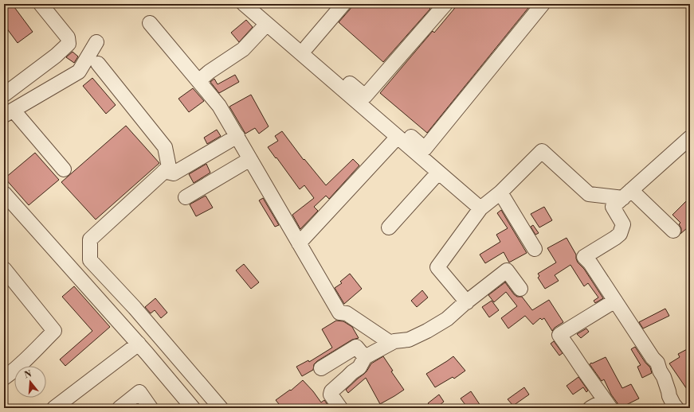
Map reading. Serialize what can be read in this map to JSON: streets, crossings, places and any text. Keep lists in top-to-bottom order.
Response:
{
  "north": "top"
}
